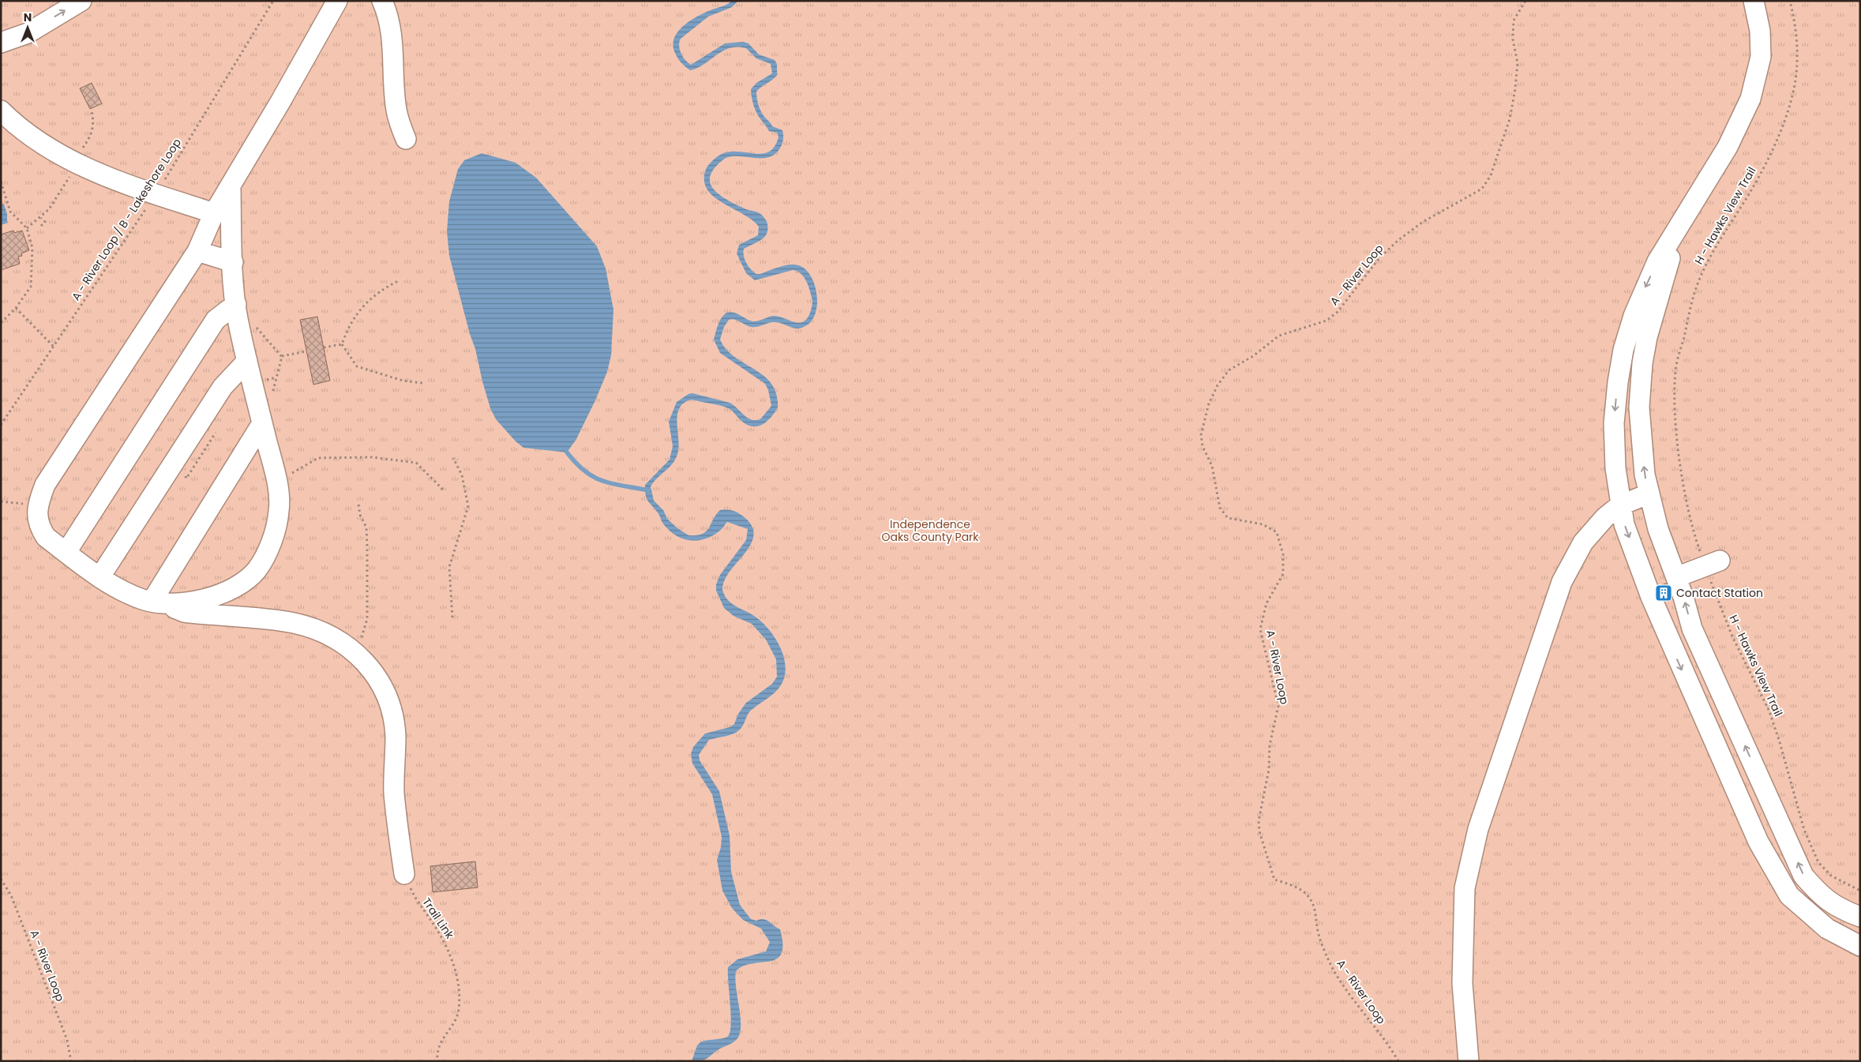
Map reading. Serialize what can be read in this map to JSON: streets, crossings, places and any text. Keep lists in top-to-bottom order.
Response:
{
  "streets": {
    "path": [
      "H - Hawks View Trail",
      "A - River Loop / B - Lakeshore Loop",
      "A - River Loop",
      "Trail Link"
    ]
  },
  "parks": ["Independence Oaks County Park"],
  "places": {
    "building": ["Contact Station"]
  },
  "north": "top"
}
